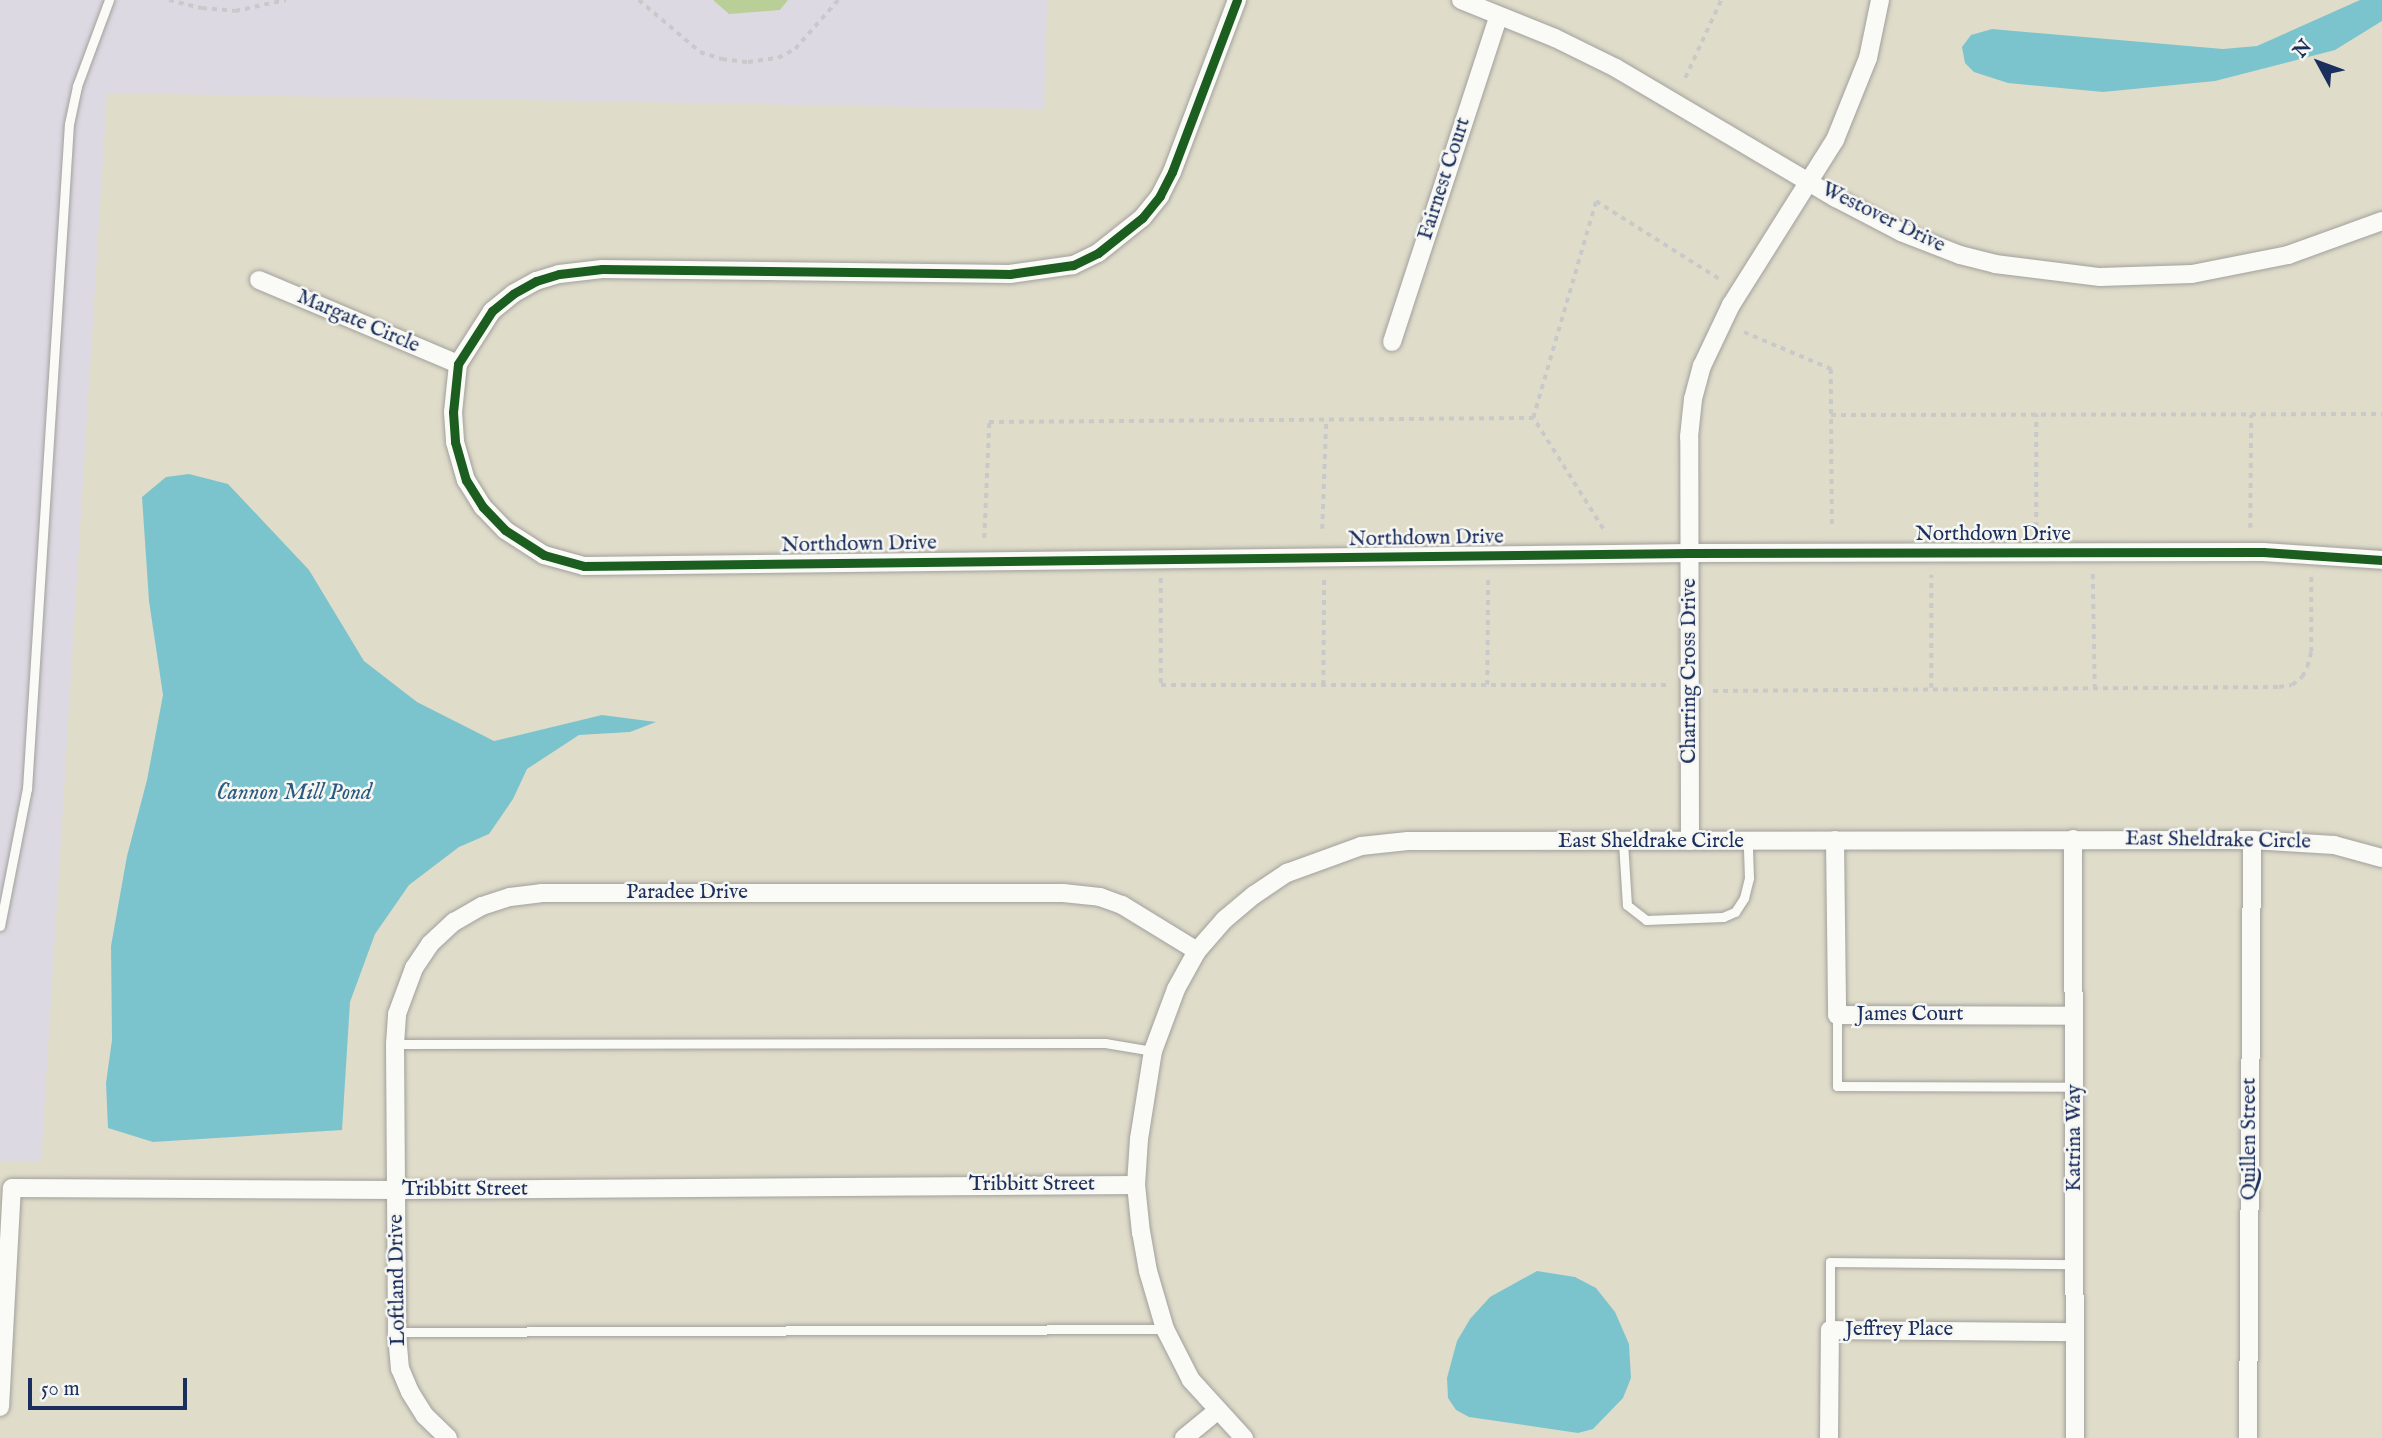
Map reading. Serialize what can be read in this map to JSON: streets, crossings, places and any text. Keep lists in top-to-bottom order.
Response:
{
  "streets": {
    "street": [
      "Fairnest Court",
      "Westover Drive",
      "Margate Circle",
      "Northdown Drive",
      "Charring Cross Drive",
      "East Sheldrake Circle",
      "Paradee Drive",
      "James Court",
      "Katrina Way",
      "Quillen Street",
      "Tribbitt Street",
      "Loftland Drive",
      "Jeffrey Place"
    ]
  },
  "crossings": [
    ["Fairnest Court", "Westover Drive"],
    ["Westover Drive", "Charring Cross Drive"],
    ["Margate Circle", "Northdown Drive"],
    ["Northdown Drive", "Charring Cross Drive"],
    ["Charring Cross Drive", "East Sheldrake Circle"],
    ["East Sheldrake Circle", "Paradee Drive"],
    ["East Sheldrake Circle", "James Court"],
    ["East Sheldrake Circle", "Katrina Way"],
    ["East Sheldrake Circle", "Quillen Street"],
    ["East Sheldrake Circle", "Tribbitt Street"],
    ["Paradee Drive", "Tribbitt Street"],
    ["Paradee Drive", "Loftland Drive"],
    ["James Court", "Katrina Way"],
    ["Katrina Way", "Jeffrey Place"],
    ["Tribbitt Street", "Loftland Drive"]
  ],
  "water": ["Cannon Mill Pond"],
  "scale_bar": "50 m",
  "north": "top left"
}
